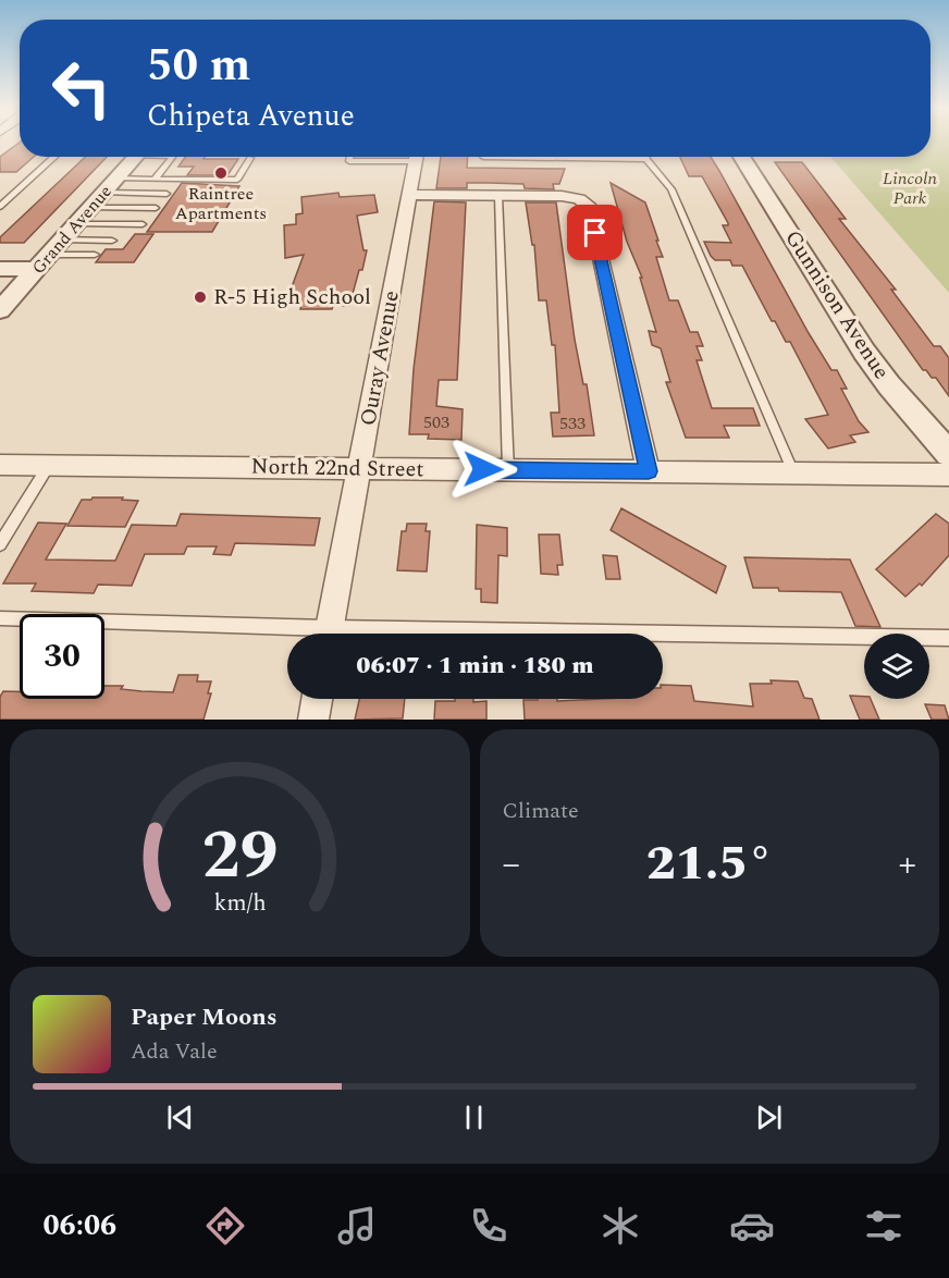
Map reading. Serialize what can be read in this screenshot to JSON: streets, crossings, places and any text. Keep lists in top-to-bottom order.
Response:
{
  "streets": {
    "street": [
      "Grand Avenue",
      "Gunnison Avenue",
      "Ouray Avenue",
      "North 22nd Street"
    ]
  },
  "crossings": [
    ["Ouray Avenue", "North 22nd Street"]
  ],
  "parks": ["Lincoln Park"],
  "places": ["Raintree Apartments", "R-5 High School"],
  "house_numbers": ["503", "533"],
  "page": {
    "turn": ["50 m", "Chipeta Avenue"],
    "limit": "30",
    "trip": "06:07 · 1 min · 180 m",
    "tile": "Climate",
    "heat": ["−", "21.5°", "+"],
    "song": ["Paper Moons", "Ada Vale"],
    "tabs": "06:06",
    "gauge": ["29", "km/h"]
  }
}
